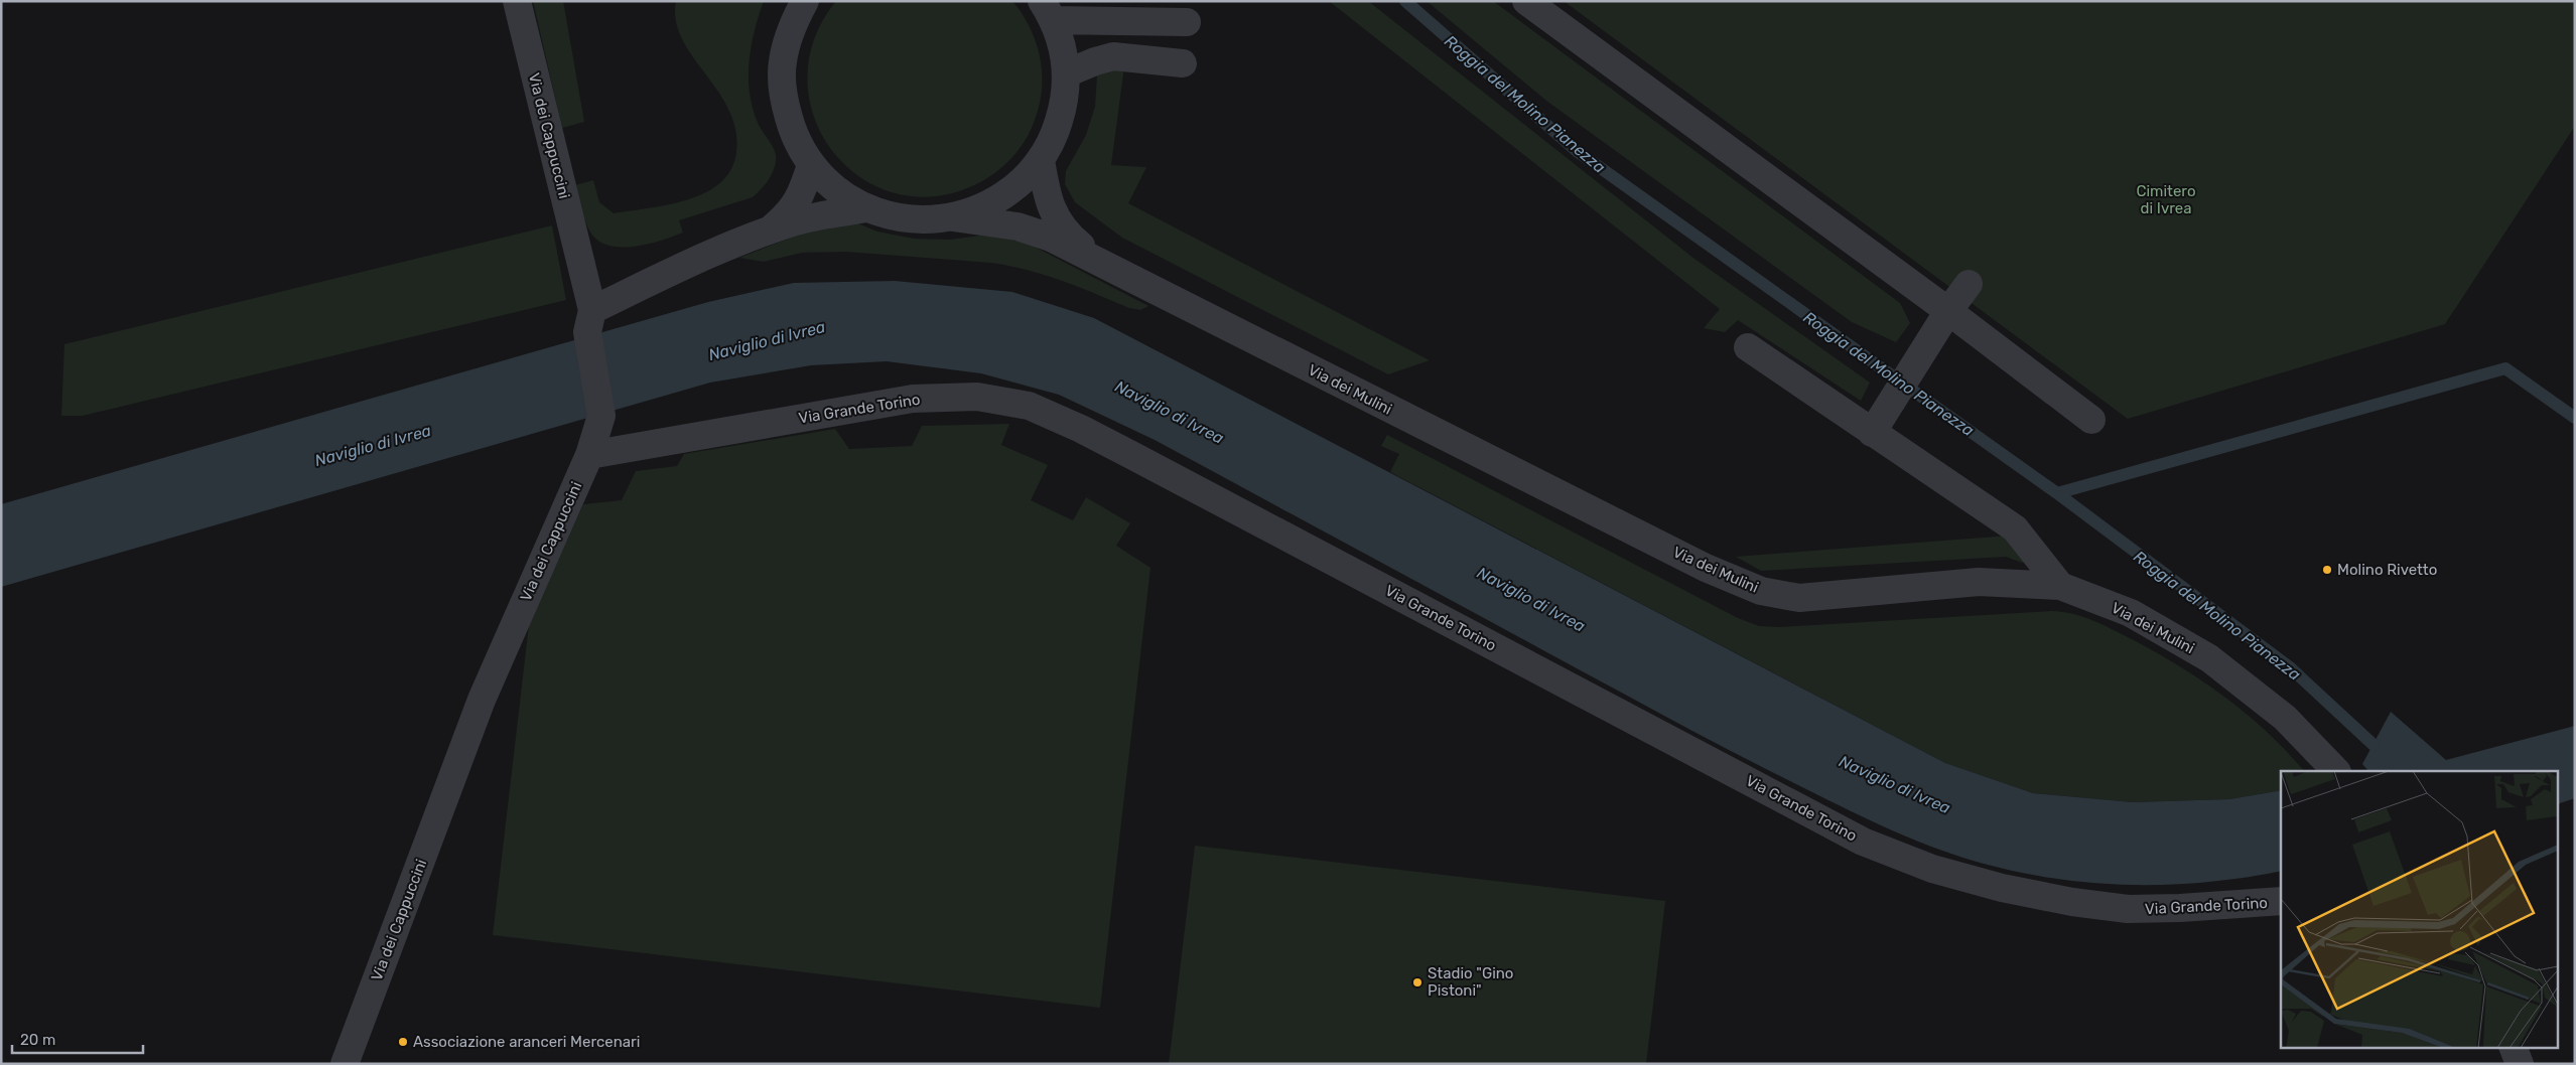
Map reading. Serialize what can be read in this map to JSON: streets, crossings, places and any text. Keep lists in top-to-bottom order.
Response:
{
  "streets": {
    "street": ["Via dei Cappuccini", "Via dei Mulini", "Via Grande Torino"]
  },
  "crossings": [
    ["Via dei Cappuccini", "Via Grande Torino"]
  ],
  "water": ["Roggia del Molino Pianezza", "Naviglio di Ivrea"],
  "parks": ["Cimitero di Ivrea"],
  "places": ["Molino Rivetto", "Stadio \"Gino Pistoni\"", "Associazione aranceri Mercenari"],
  "scale_bar": "20 m"
}
